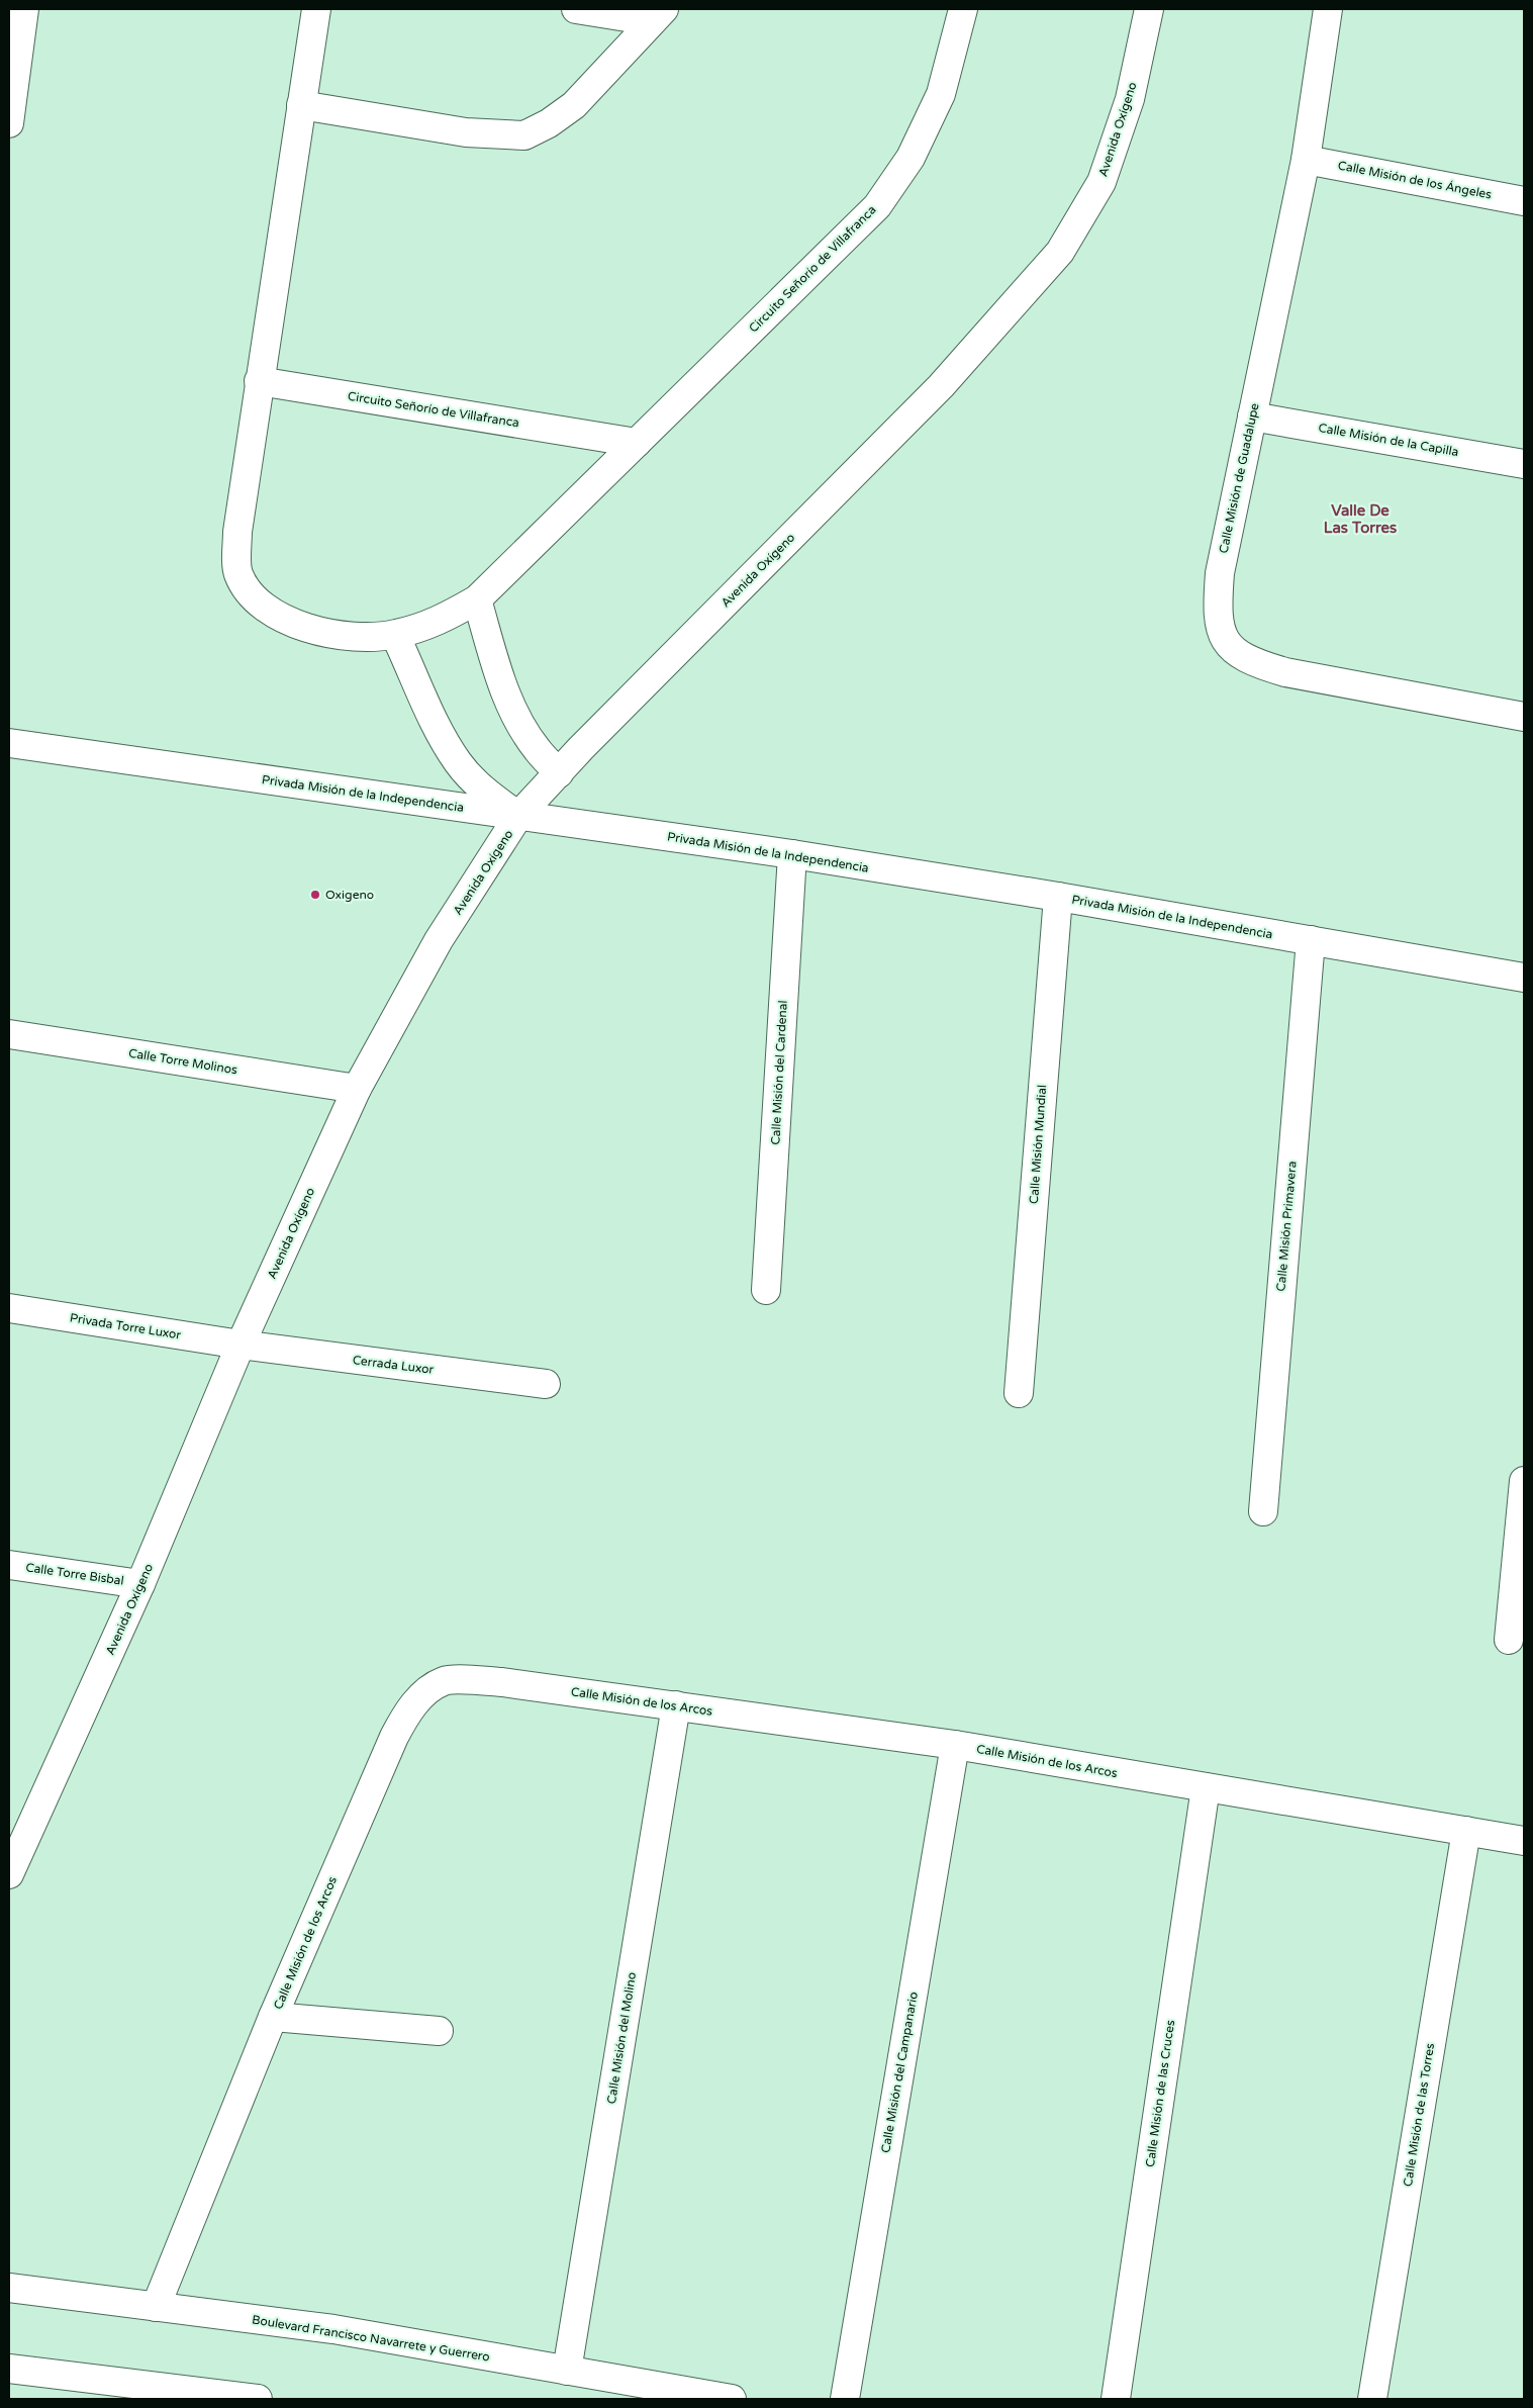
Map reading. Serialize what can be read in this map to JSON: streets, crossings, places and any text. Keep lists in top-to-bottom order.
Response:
{
  "streets": {
    "street": [
      "Avenida Oxígeno",
      "Calle Misión de los Ángeles",
      "Circuito Señorío de Villafranca",
      "Calle Misión de la Capilla",
      "Calle Misión de Guadalupe",
      "Privada Misión de la Independencia",
      "Calle Torre Molinos",
      "Calle Misión del Cardenal",
      "Calle Misión Mundial",
      "Calle Misión Primavera",
      "Privada Torre Luxor",
      "Cerrada Luxor",
      "Calle Torre Bisbal",
      "Calle Misión de los Arcos",
      "Calle Misión del Molino",
      "Calle Misión del Campanario",
      "Calle Misión de las Cruces",
      "Calle Misión de las Torres",
      "Boulevard Francisco Navarrete y Guerrero"
    ]
  },
  "crossings": [
    ["Avenida Oxígeno", "Privada Misión de la Independencia"],
    ["Avenida Oxígeno", "Calle Torre Molinos"],
    ["Avenida Oxígeno", "Privada Torre Luxor"],
    ["Avenida Oxígeno", "Cerrada Luxor"],
    ["Avenida Oxígeno", "Calle Torre Bisbal"],
    ["Calle Misión de los Ángeles", "Calle Misión de Guadalupe"],
    ["Calle Misión de la Capilla", "Calle Misión de Guadalupe"],
    ["Privada Misión de la Independencia", "Calle Misión del Cardenal"],
    ["Privada Misión de la Independencia", "Calle Misión Mundial"],
    ["Privada Misión de la Independencia", "Calle Misión Primavera"],
    ["Privada Torre Luxor", "Cerrada Luxor"],
    ["Calle Misión de los Arcos", "Calle Misión del Molino"],
    ["Calle Misión de los Arcos", "Calle Misión del Campanario"],
    ["Calle Misión de los Arcos", "Calle Misión de las Cruces"],
    ["Calle Misión de los Arcos", "Calle Misión de las Torres"],
    ["Calle Misión de los Arcos", "Boulevard Francisco Navarrete y Guerrero"],
    ["Calle Misión del Molino", "Boulevard Francisco Navarrete y Guerrero"]
  ],
  "districts": ["Valle De Las Torres"],
  "places": ["Oxigeno"]
}
